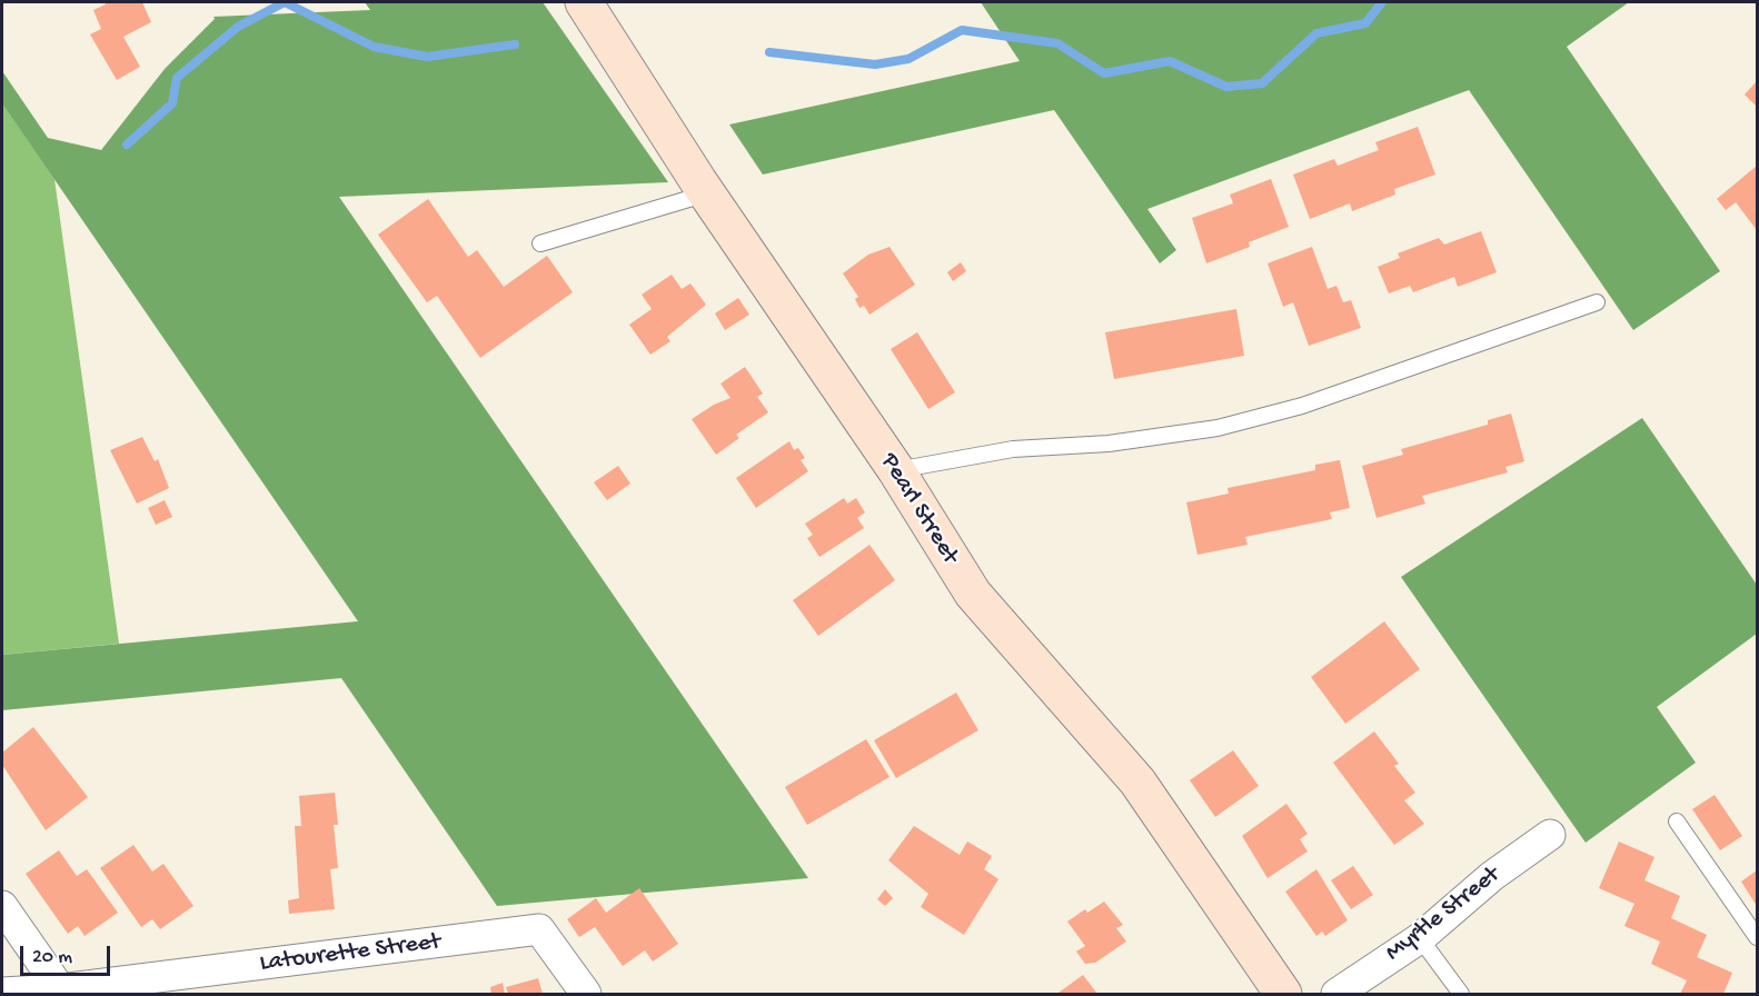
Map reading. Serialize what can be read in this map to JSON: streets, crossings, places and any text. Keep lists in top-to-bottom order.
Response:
{
  "streets": {
    "street": ["Pearl Street", "Myrtle Street", "Latourette Street"]
  },
  "scale_bar": "20 m"
}
